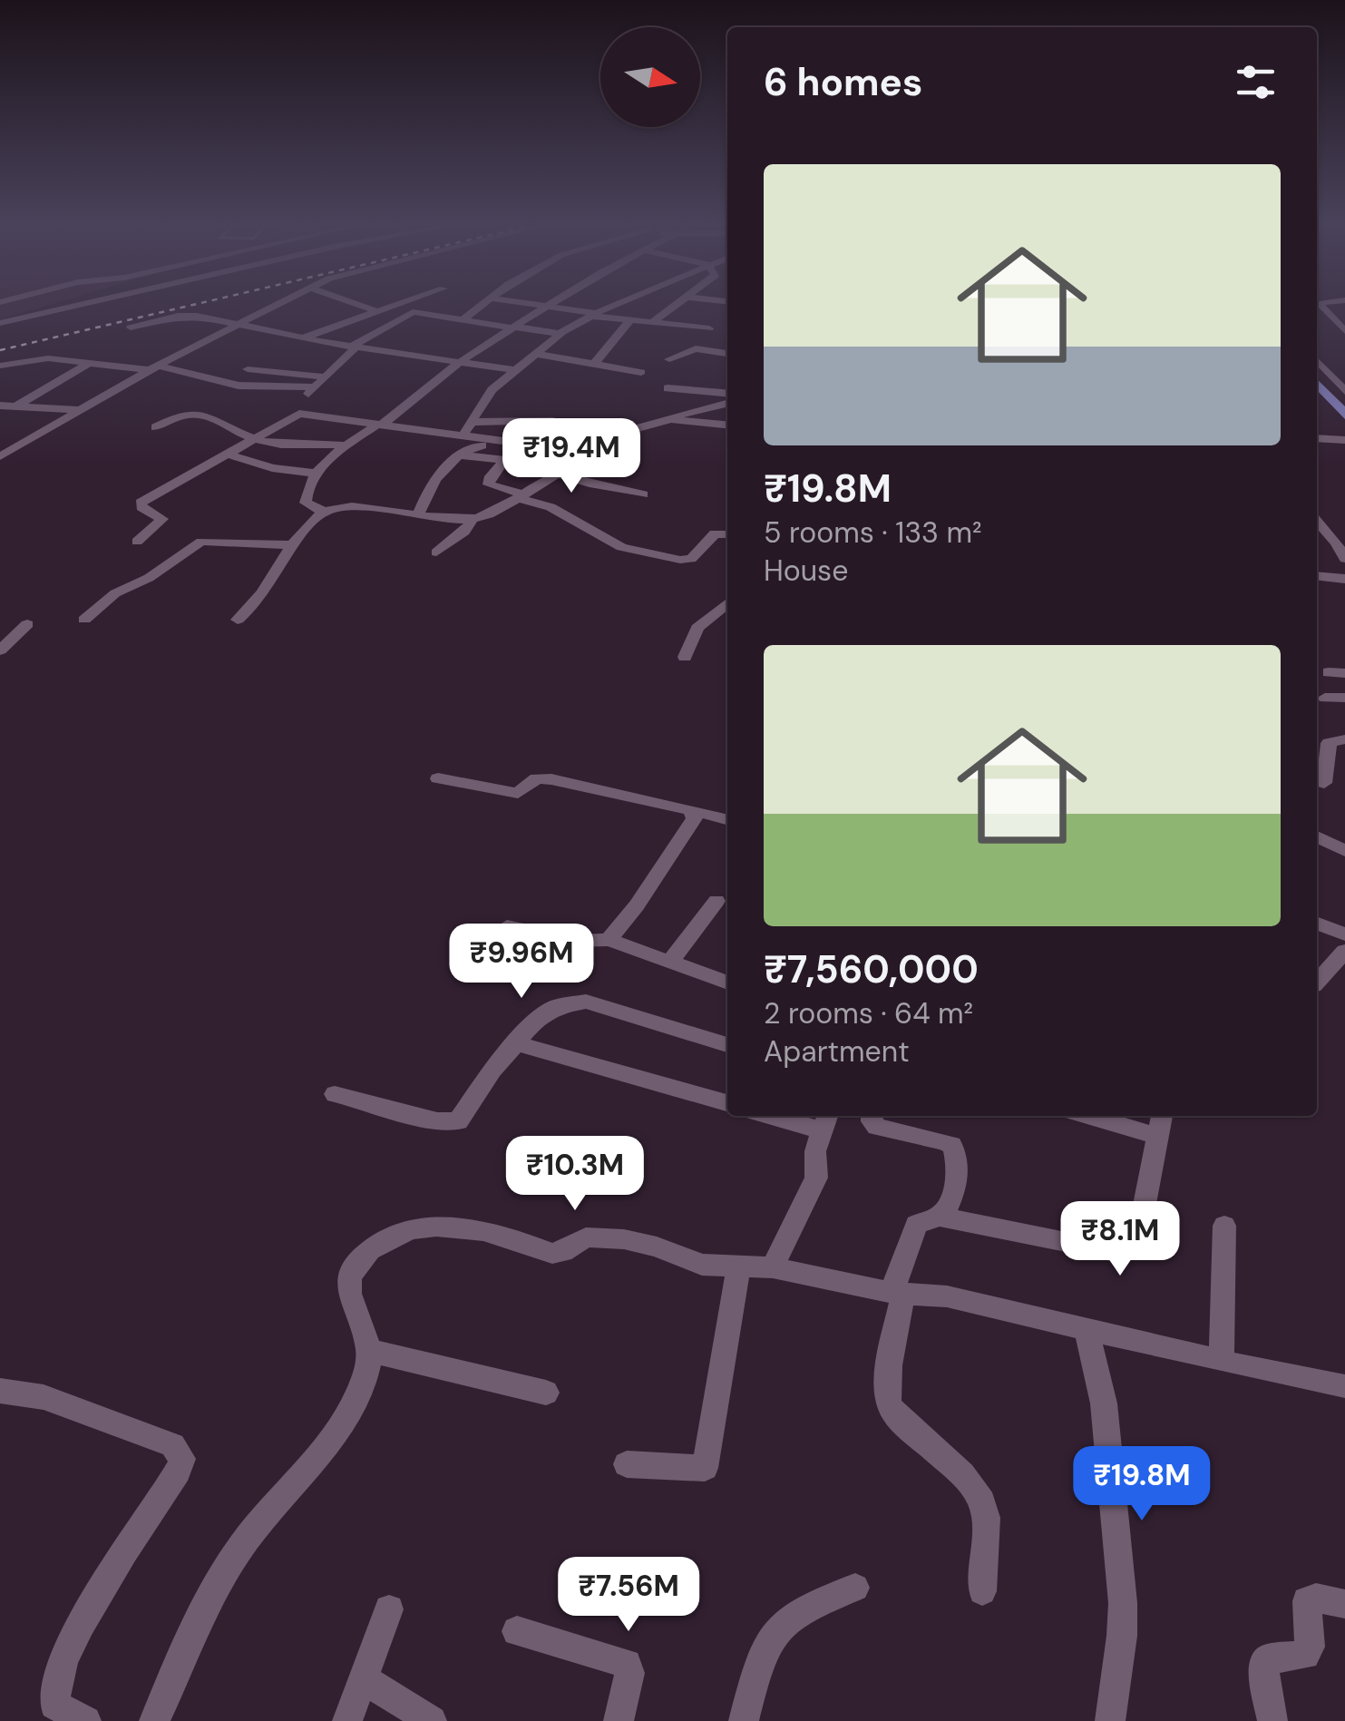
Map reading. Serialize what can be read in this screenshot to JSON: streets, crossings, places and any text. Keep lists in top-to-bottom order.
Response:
{
  "north": "right",
  "page": {
    "heading": "6 homes",
    "list": [
      {
        "name": "₹19.8M",
        "note": "5 rooms · 133 m² · House"
      },
      {
        "name": "₹7,560,000",
        "note": "2 rooms · 64 m² · Apartment"
      }
    ],
    "price": [
      "₹19.4M",
      "₹9.96M",
      "₹10.3M",
      "₹8.1M",
      "₹19.8M",
      "₹7.56M"
    ]
  }
}
